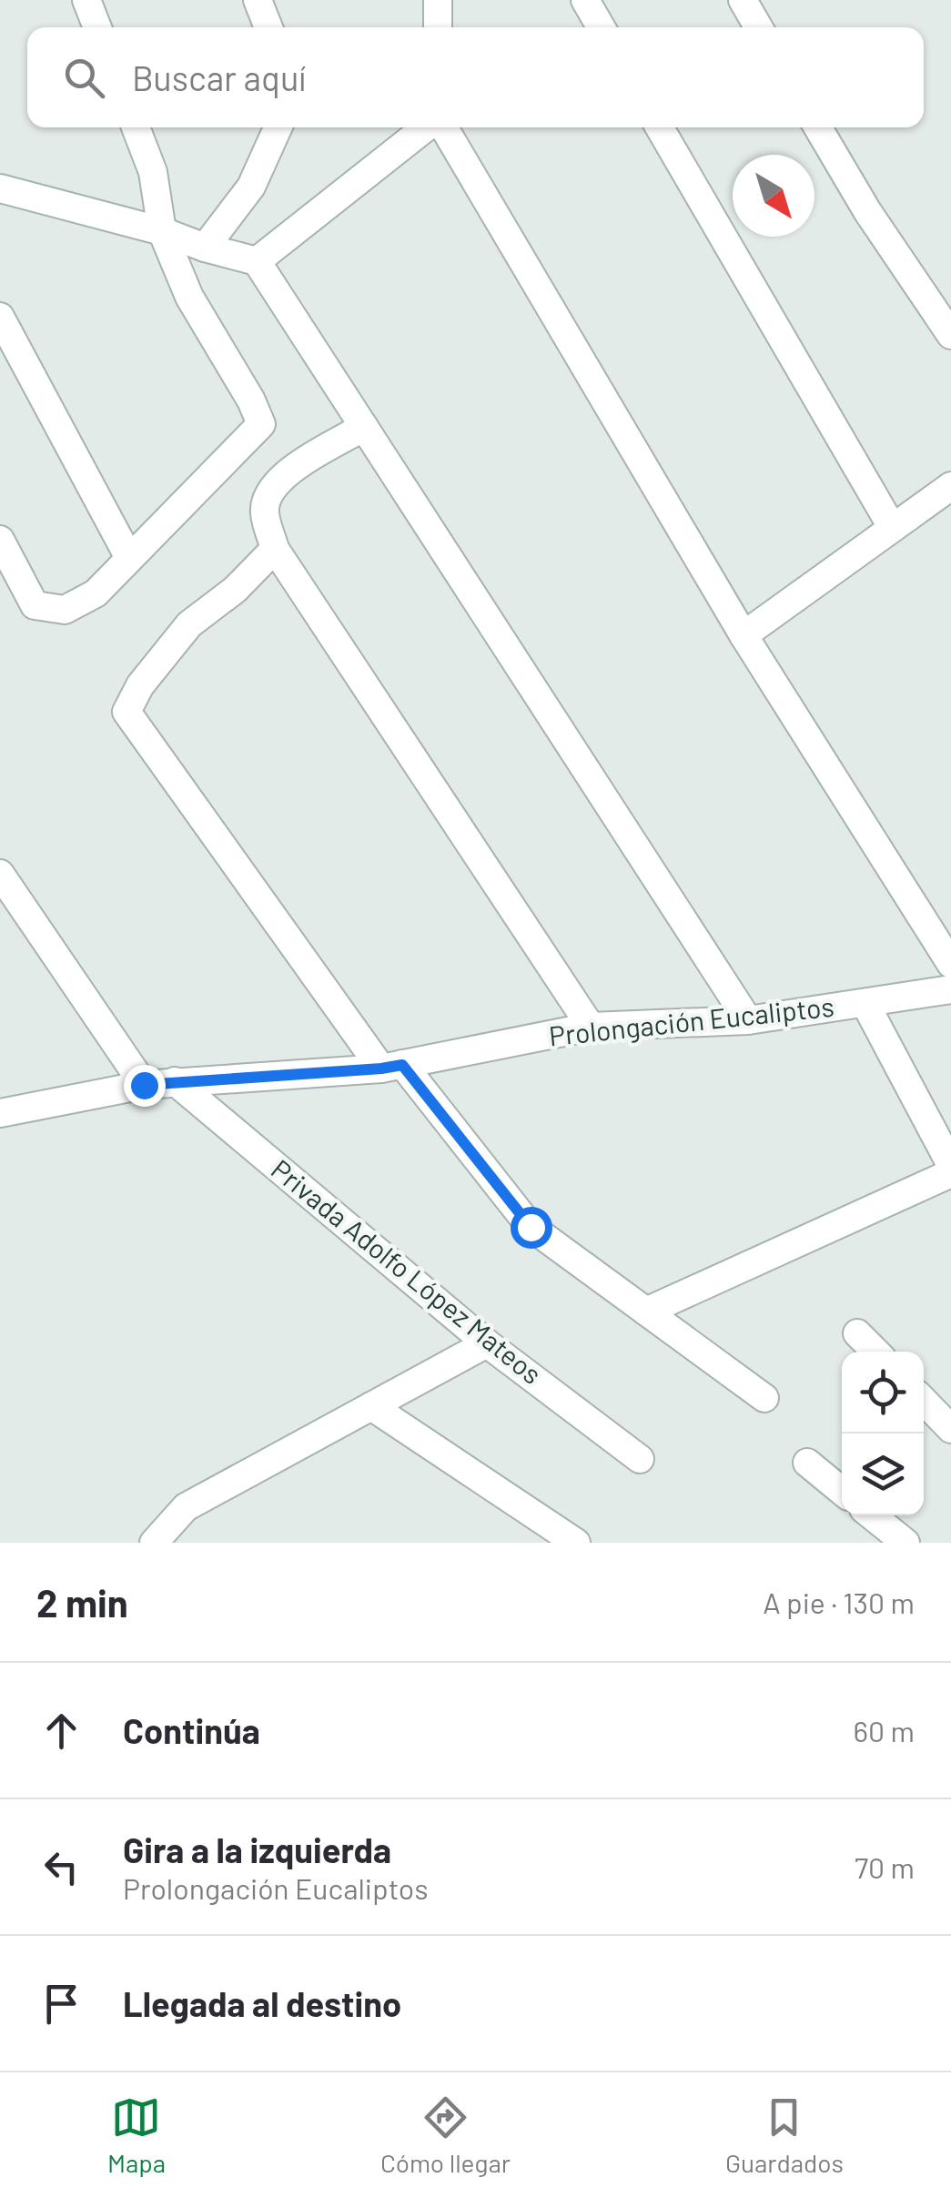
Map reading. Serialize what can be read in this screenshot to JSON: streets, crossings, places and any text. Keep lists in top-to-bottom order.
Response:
{
  "streets": {
    "street": ["Prolongación Eucaliptos", "Privada Adolfo López Mateos"]
  },
  "crossings": [
    ["Prolongación Eucaliptos", "Privada Adolfo López Mateos"]
  ],
  "north": "bottom right",
  "page": {
    "search": "Buscar aquí",
    "heading": ["2 min", "A pie · 130 m"],
    "list": [
      ["Continúa", "60 m"],
      ["Gira a la izquierda", "Prolongación Eucaliptos", "70 m"],
      "Llegada al destino"
    ],
    "nav": ["Mapa", "Cómo llegar", "Guardados"]
  }
}
